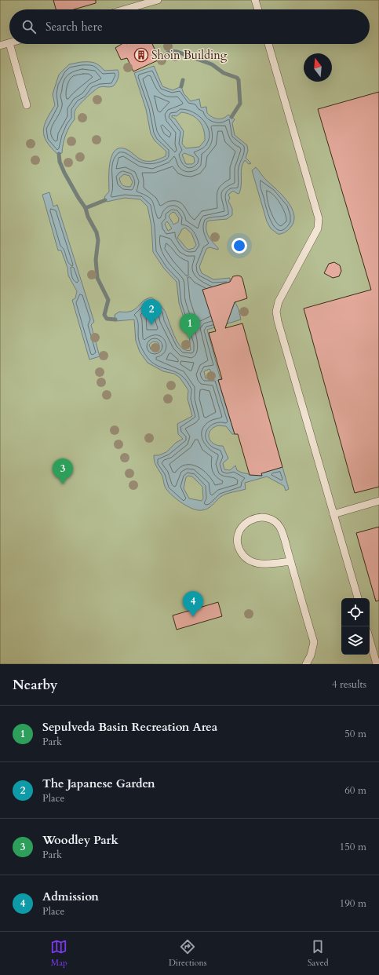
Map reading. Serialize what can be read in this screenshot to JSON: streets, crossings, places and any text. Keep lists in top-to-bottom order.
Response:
{
  "places": {
    "building": ["Shoin Building"]
  },
  "north": "top",
  "page": {
    "search": "Search here",
    "pins": [
      "2",
      "1",
      "3",
      "4"
    ],
    "heading": ["Nearby", "4 results"],
    "list": [
      {
        "mark": "1",
        "name": "Sepulveda Basin Recreation Area",
        "note": "Park",
        "value": "50 m"
      },
      {
        "mark": "2",
        "name": "The Japanese Garden",
        "note": "Place",
        "value": "60 m"
      },
      {
        "mark": "3",
        "name": "Woodley Park",
        "note": "Park",
        "value": "150 m"
      },
      {
        "mark": "4",
        "name": "Admission",
        "note": "Place",
        "value": "190 m"
      }
    ],
    "nav": ["Map", "Directions", "Saved"]
  }
}
